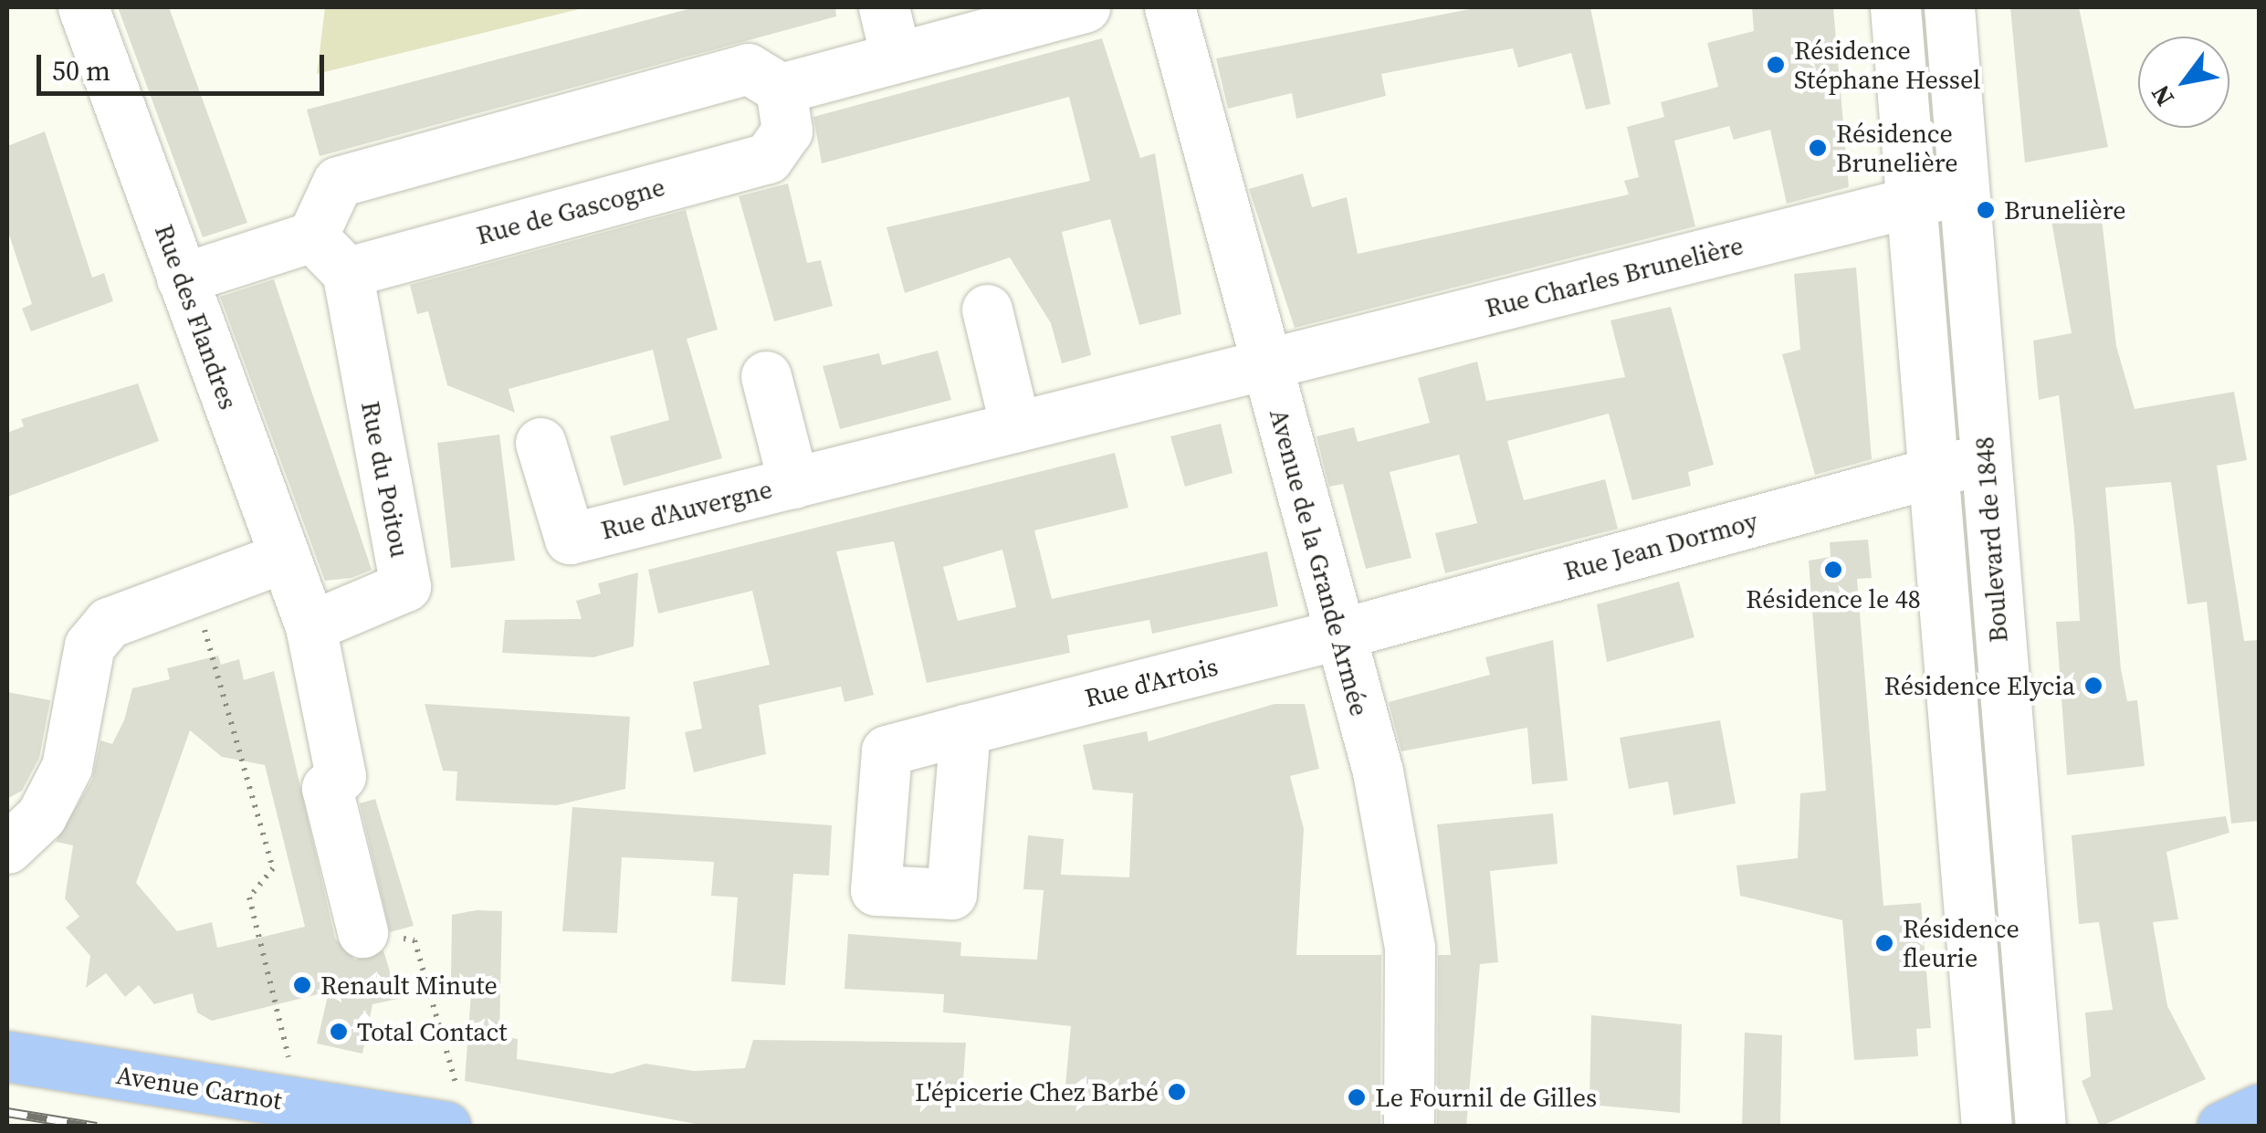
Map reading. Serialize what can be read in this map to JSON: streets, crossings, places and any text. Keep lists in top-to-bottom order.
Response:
{
  "streets": {
    "main road": ["Avenue Carnot"],
    "street": [
      "Rue de Gascogne",
      "Rue Charles Brunelière",
      "Rue des Flandres",
      "Rue du Poitou",
      "Rue d'Auvergne",
      "Boulevard de 1848",
      "Rue Jean Dormoy",
      "Avenue de la Grande Armée",
      "Rue d'Artois"
    ]
  },
  "crossings": [
    ["Rue de Gascogne", "Rue du Poitou"],
    ["Rue Charles Brunelière", "Rue d'Auvergne"],
    ["Rue Charles Brunelière", "Boulevard de 1848"],
    ["Rue Charles Brunelière", "Avenue de la Grande Armée"],
    ["Rue des Flandres", "Rue du Poitou"],
    ["Rue d'Auvergne", "Avenue de la Grande Armée"],
    ["Boulevard de 1848", "Rue Jean Dormoy"],
    ["Rue Jean Dormoy", "Avenue de la Grande Armée"],
    ["Rue Jean Dormoy", "Rue d'Artois"],
    ["Avenue de la Grande Armée", "Rue d'Artois"]
  ],
  "places": [
    "Résidence Stéphane Hessel",
    "Résidence Brunelière",
    "Brunelière",
    "Résidence le 48",
    "Résidence Elycia",
    "Résidence fleurie",
    "Renault Minute",
    "Total Contact",
    "L'épicerie Chez Barbé",
    "Le Fournil de Gilles"
  ],
  "scale_bar": "50 m",
  "north": "bottom left"
}
